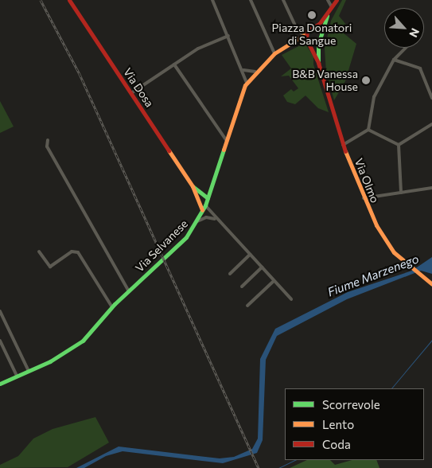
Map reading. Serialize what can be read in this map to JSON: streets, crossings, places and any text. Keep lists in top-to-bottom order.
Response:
{
  "streets": {
    "street": ["Via Dosa", "Via Olmo", "Via Selvanese"]
  },
  "crossings": [
    ["Via Dosa", "Via Selvanese"],
    ["Via Olmo", "Via Selvanese"]
  ],
  "water": ["Fiume Marzenego"],
  "places": ["Piazza Donatori di Sangue", "B&B Vanessa House"],
  "legend": ["Scorrevole", "Lento", "Coda"],
  "north": "bottom right"
}
